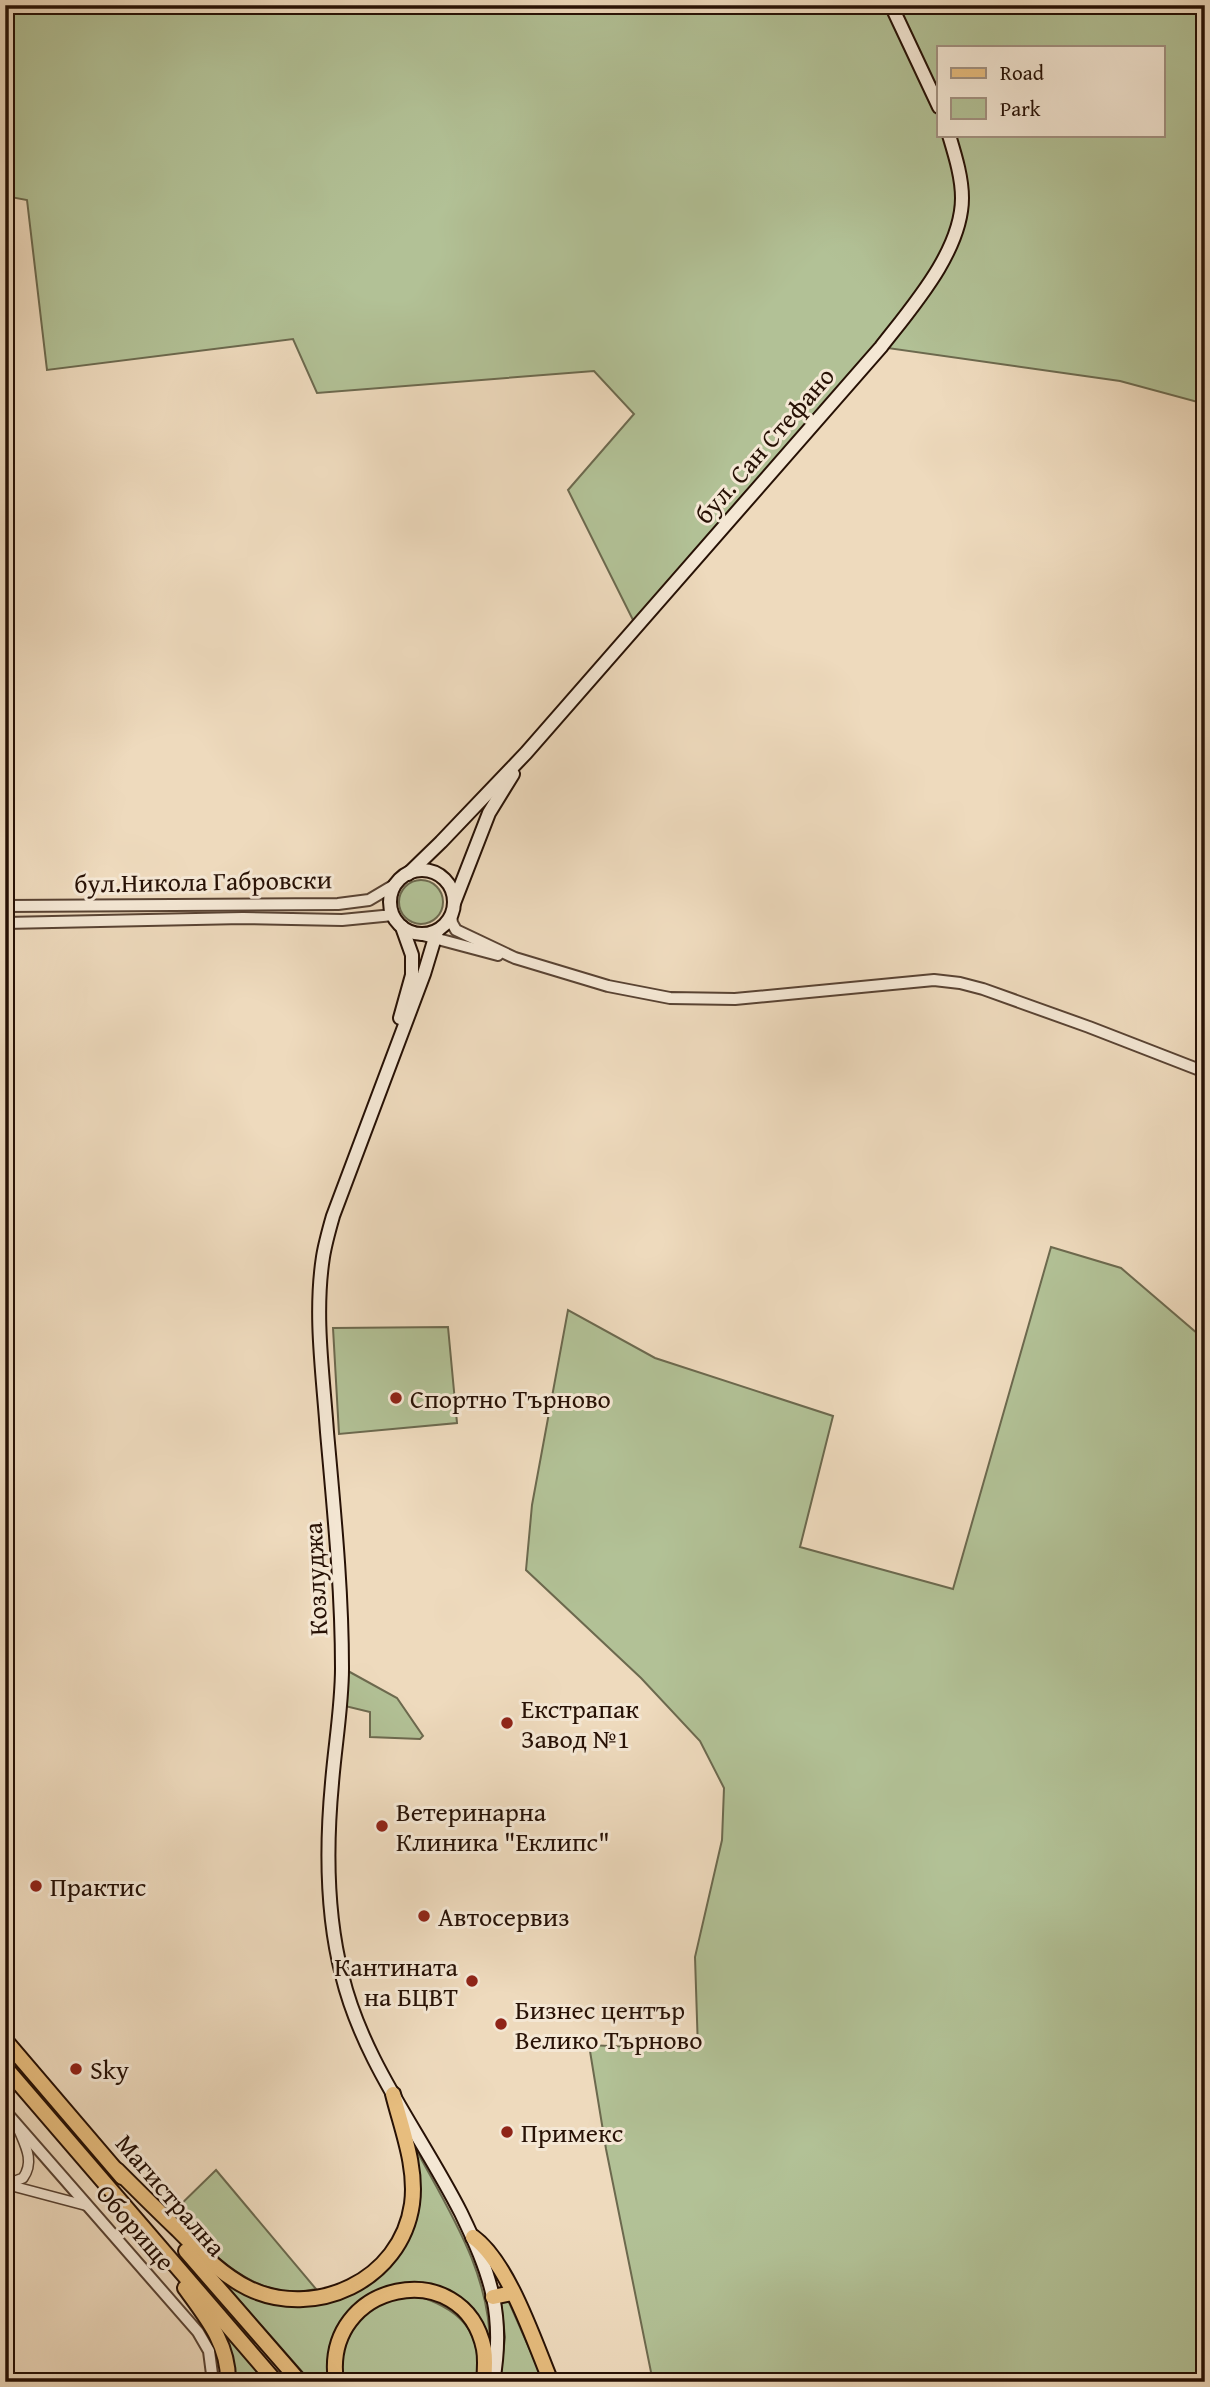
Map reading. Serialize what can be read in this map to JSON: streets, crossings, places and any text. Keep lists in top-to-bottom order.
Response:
{
  "streets": {
    "main road": ["бул. Сан Стефано", "Козлуджа", "Магистрална"],
    "street": ["бул.Никола Габровски", "Оборище"]
  },
  "crossings": [
    ["бул. Сан Стефано", "бул.Никола Габровски"],
    ["бул. Сан Стефано", "Козлуджа"],
    ["бул.Никола Габровски", "Козлуджа"]
  ],
  "places": [
    "Спортно Търново",
    "Екстрапак Завод №1",
    "Ветеринарна Клиника \"Еклипс\"",
    "Практис",
    "Автосервиз",
    "Кантината на БЦВТ",
    "Бизнес център Велико Търново",
    "Sky",
    "Примекс"
  ],
  "legend": ["Road", "Park"]
}
